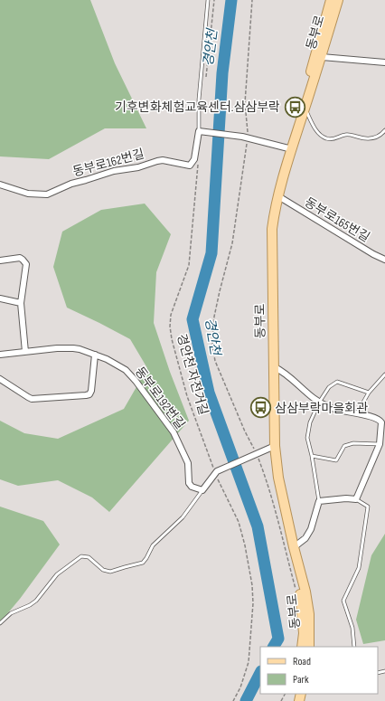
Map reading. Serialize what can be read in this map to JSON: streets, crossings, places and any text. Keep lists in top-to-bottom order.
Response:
{
  "streets": {
    "main road": ["동부로"],
    "street": ["동부로162번길", "동부로165번길", "동부로192번길"],
    "path": ["경안천 자전거길"]
  },
  "crossings": [
    ["동부로", "동부로165번길"]
  ],
  "water": ["경안천"],
  "places": {
    "bus stop": ["기후변화체험교육센터.삼삼부락", "삼삼부락마을회관"]
  },
  "legend": ["Road", "Park"]
}
